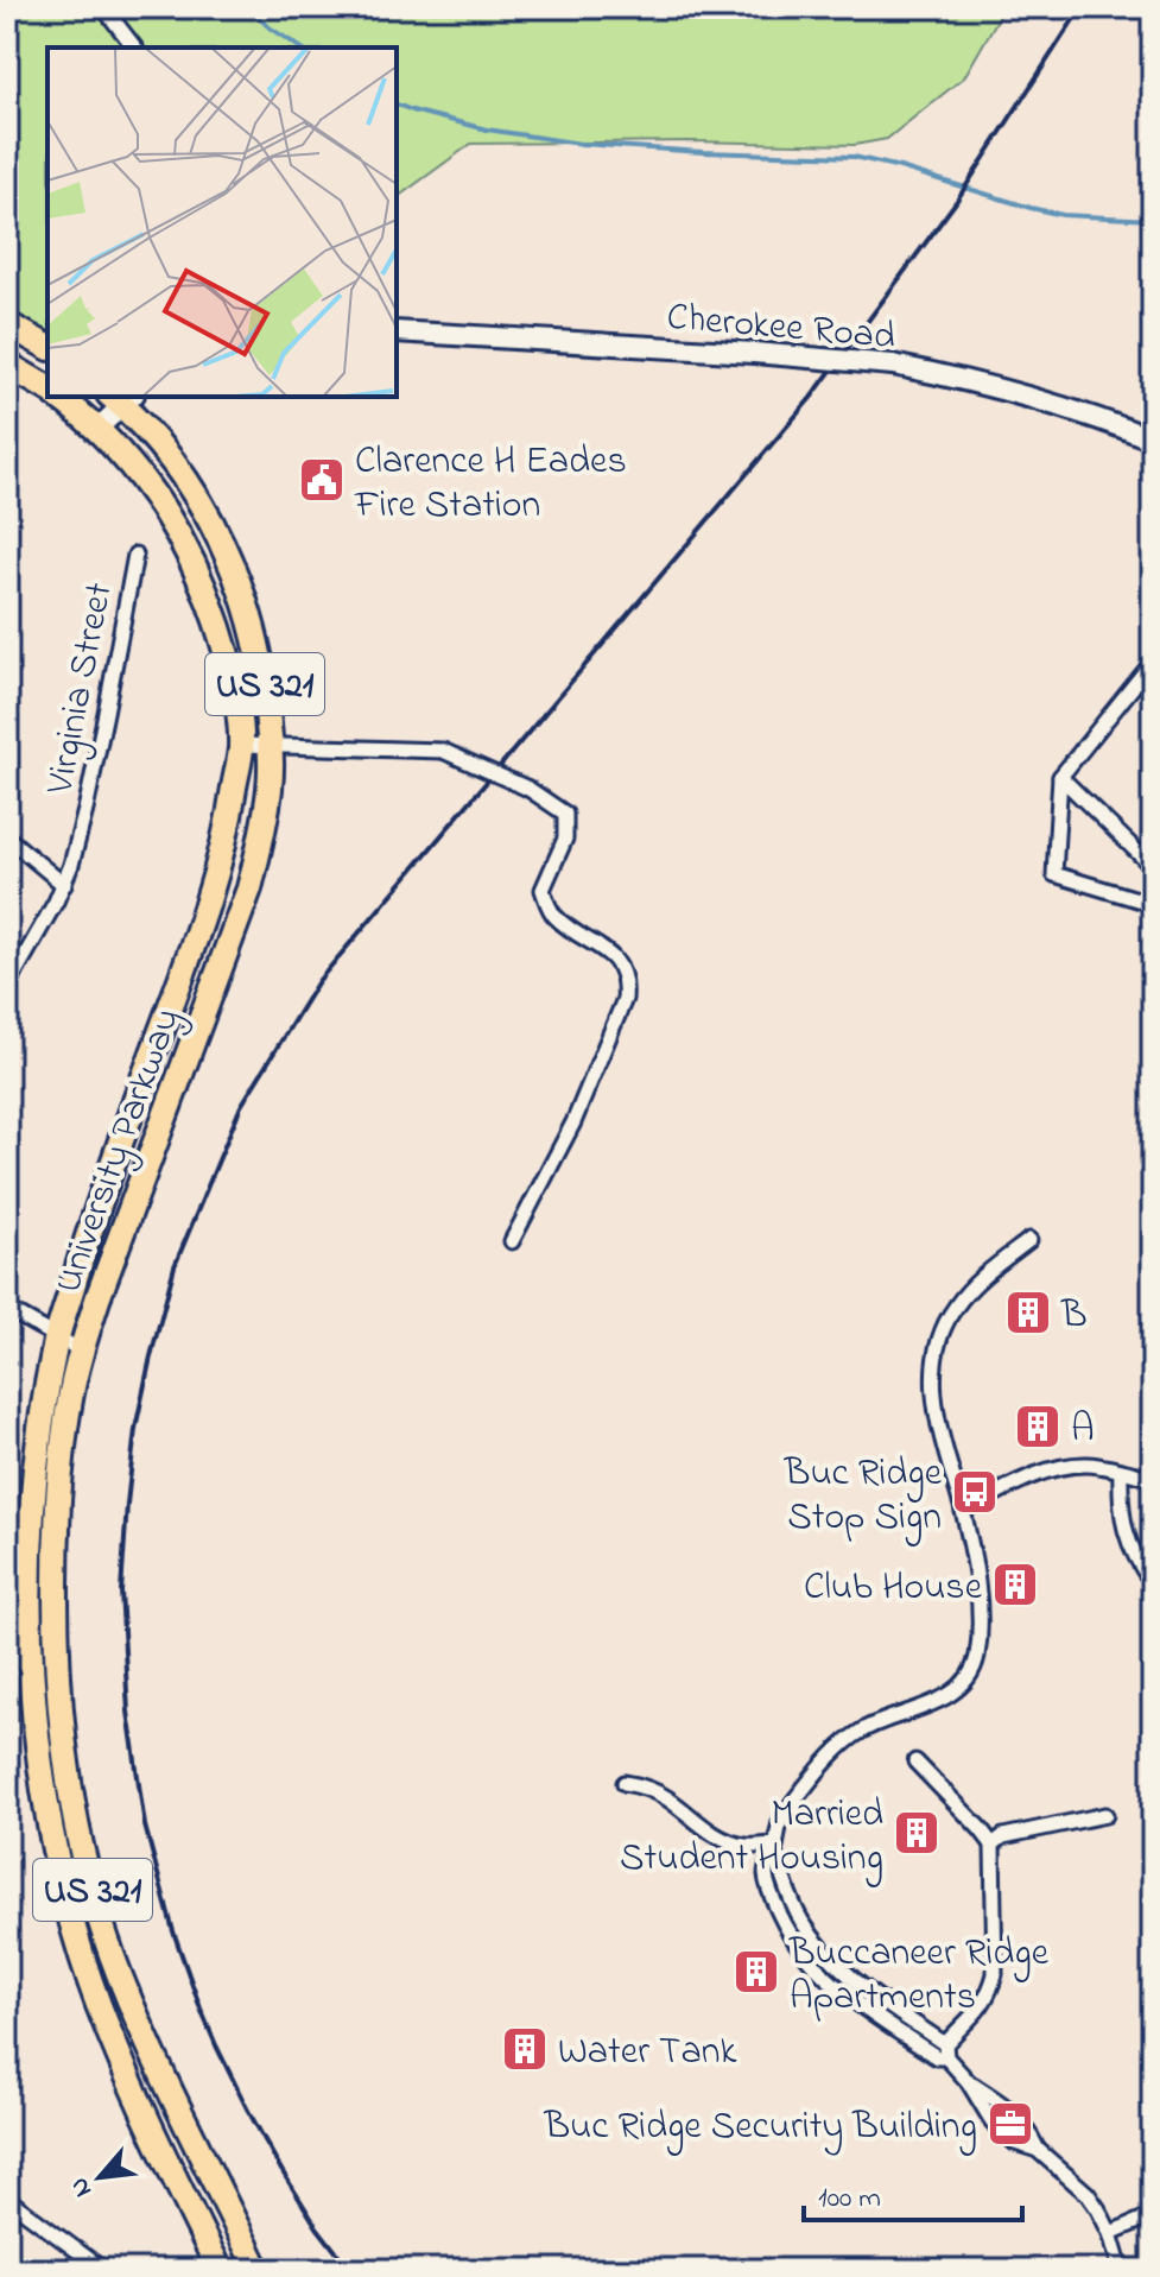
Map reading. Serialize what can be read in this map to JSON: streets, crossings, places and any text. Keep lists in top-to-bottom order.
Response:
{
  "streets": {
    "highway": ["US 321", "University Parkway"],
    "main road": ["Cherokee Road"],
    "street": ["Virginia Street"]
  },
  "places": {
    "public building": ["Clarence H Eades Fire Station"],
    "building": [
      "B",
      "A",
      "Club House",
      "Married Student Housing",
      "Buccaneer Ridge Apartments",
      "Water Tank"
    ],
    "bus stop": ["Buc Ridge Stop Sign"],
    "office": ["Buc Ridge Security Building"]
  },
  "scale_bar": "100 m",
  "north": "bottom left"
}
